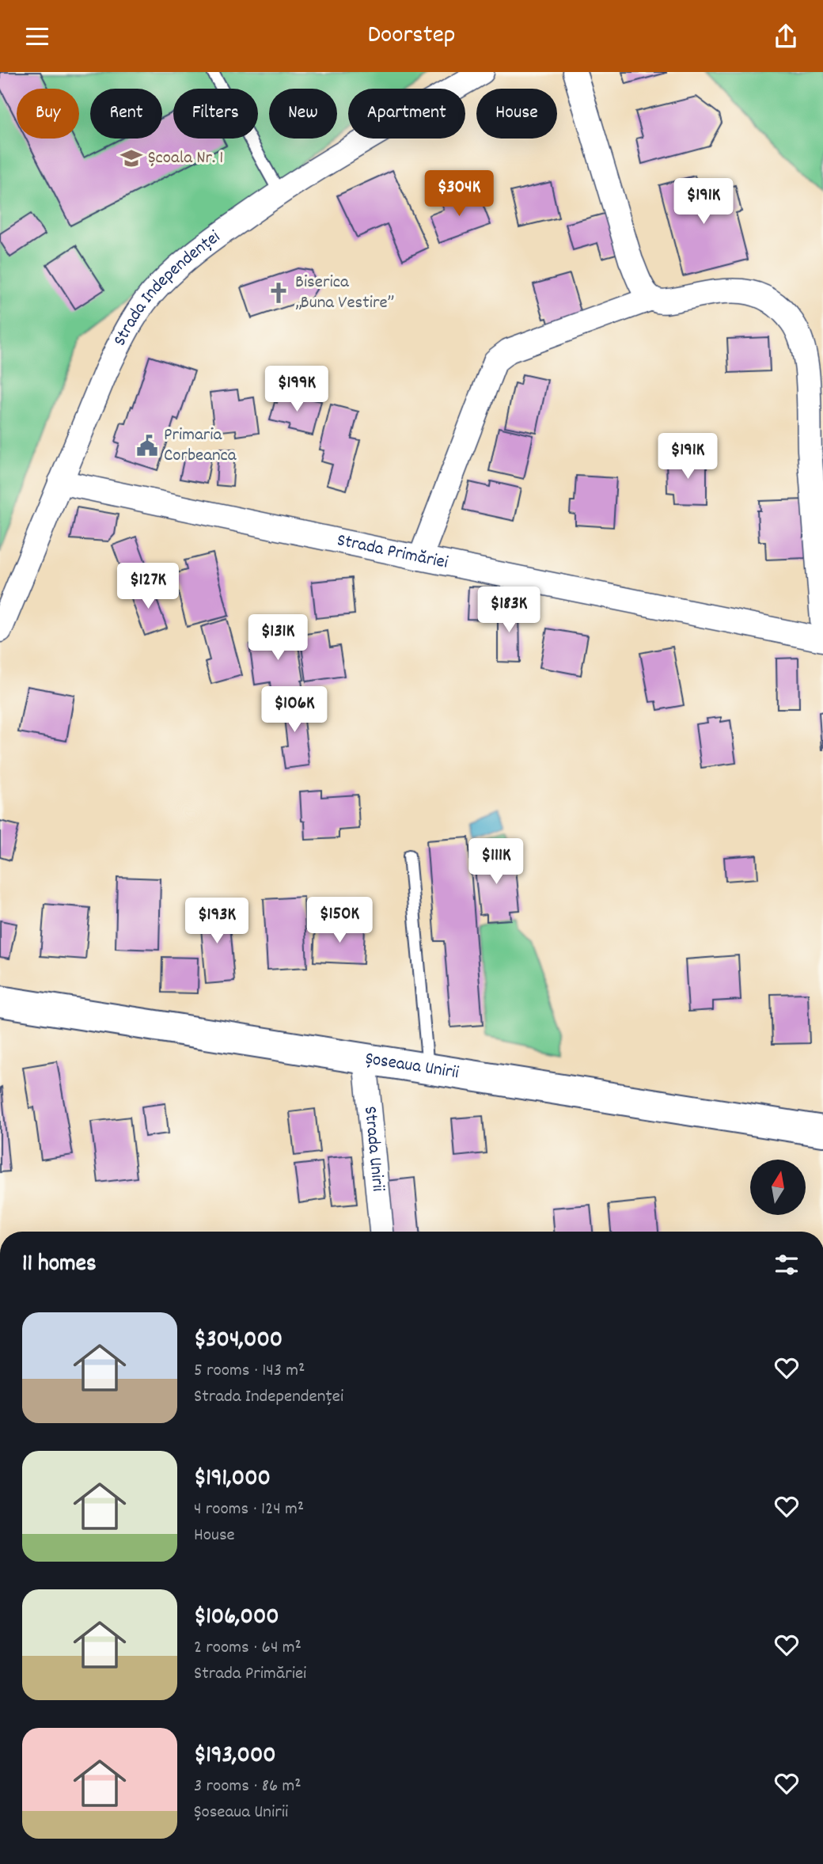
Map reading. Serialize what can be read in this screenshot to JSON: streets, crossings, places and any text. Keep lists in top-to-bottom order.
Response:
{
  "streets": {
    "main road": ["Șoseaua Unirii"],
    "street": ["Strada Independenței", "Strada Primăriei", "Strada Unirii"]
  },
  "crossings": [
    ["Strada Independenței", "Strada Primăriei"],
    ["Șoseaua Unirii", "Strada Unirii"]
  ],
  "places": {
    "school or university": ["Școala Nr. 1"],
    "church": ["Biserica „Buna Vestire”"],
    "public building": ["Primaria Corbeanca"]
  },
  "north": "top",
  "page": {
    "header": "Doorstep",
    "chip": [
      "Buy",
      "Rent",
      "Filters",
      "New",
      "Apartment",
      "House"
    ],
    "price": [
      "$304K",
      "$191K",
      "$199K",
      "$191K",
      "$127K",
      "$183K",
      "$131K",
      "$106K",
      "$111K",
      "$150K",
      "$193K"
    ],
    "heading": "11 homes",
    "list": [
      {
        "name": "$304,000",
        "note": "5 rooms · 143 m² · Strada Independenței"
      },
      {
        "name": "$191,000",
        "note": "4 rooms · 124 m² · House"
      },
      {
        "name": "$106,000",
        "note": "2 rooms · 64 m² · Strada Primăriei"
      },
      {
        "name": "$193,000",
        "note": "3 rooms · 86 m² · Șoseaua Unirii"
      }
    ]
  }
}
